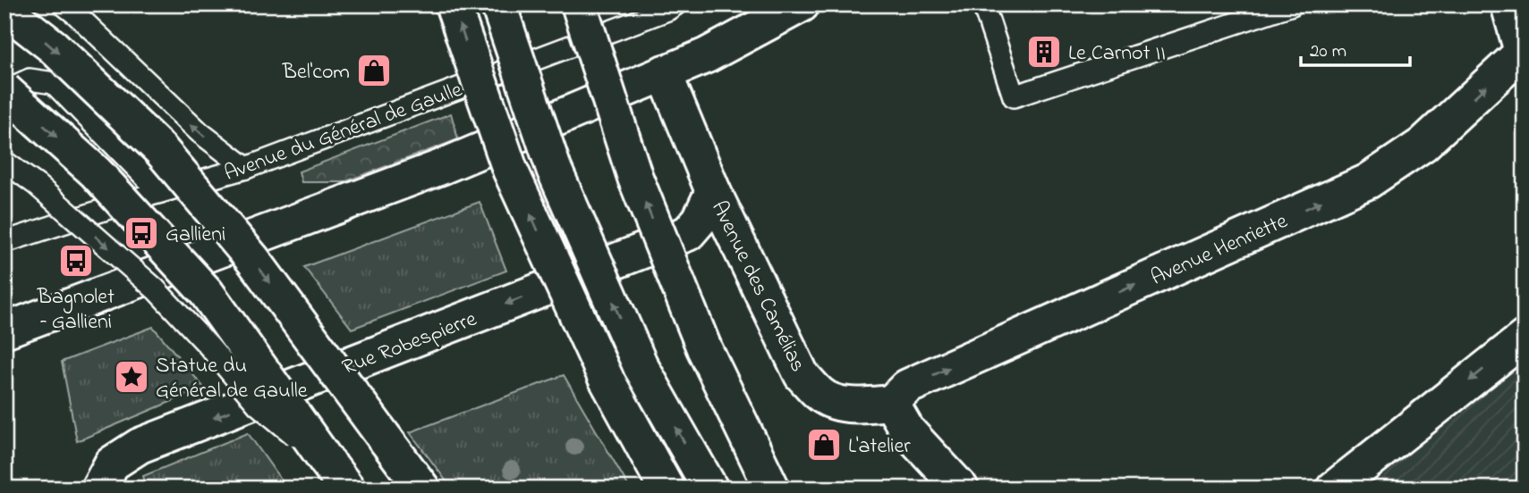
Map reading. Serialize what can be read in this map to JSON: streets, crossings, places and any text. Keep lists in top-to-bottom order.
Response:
{
  "streets": {
    "main road": ["Avenue Henriette", "Avenue des Camélias", "Rue Robespierre"],
    "lane": ["Avenue du Général de Gaulle"]
  },
  "crossings": [
    ["Avenue Henriette", "Avenue des Camélias"],
    ["Avenue des Camélias", "Rue Robespierre"]
  ],
  "places": {
    "building": ["Le Carnot II"],
    "shop": ["Bel'com", "L'atelier"],
    "bus stop": ["Gallieni", "Bagnolet – Gallieni"],
    "place": ["Statue du Général de Gaulle"]
  },
  "scale_bar": "20 m"
}
